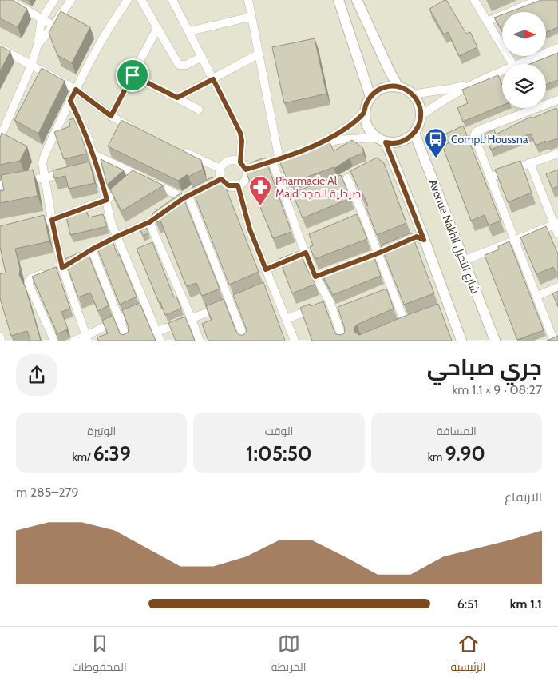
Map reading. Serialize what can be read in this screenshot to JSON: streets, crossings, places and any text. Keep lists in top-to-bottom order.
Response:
{
  "streets": {
    "street": ["Avenue Nakhil شارع النخيل"]
  },
  "places": {
    "bus stop": ["Compl. Houssna"],
    "pharmacy": ["Pharmacie Al Majd صيدلية المجد"]
  },
  "north": "right",
  "page": {
    "heading": ["جري صباحي", "08:27 · 9 × 1.1 km"],
    "stats": [
      ["المسافة", "9.90 km"],
      ["الوقت", "1:05:50"],
      ["الوتيرة", "6:39 /km"]
    ],
    "chart": ["الارتفاع", "279–285 m"],
    "list": [
      {
        "name": "1.1 km",
        "note": "6:51"
      }
    ],
    "tabs": ["الرئيسية", "الخريطة", "المحفوظات"]
  }
}
